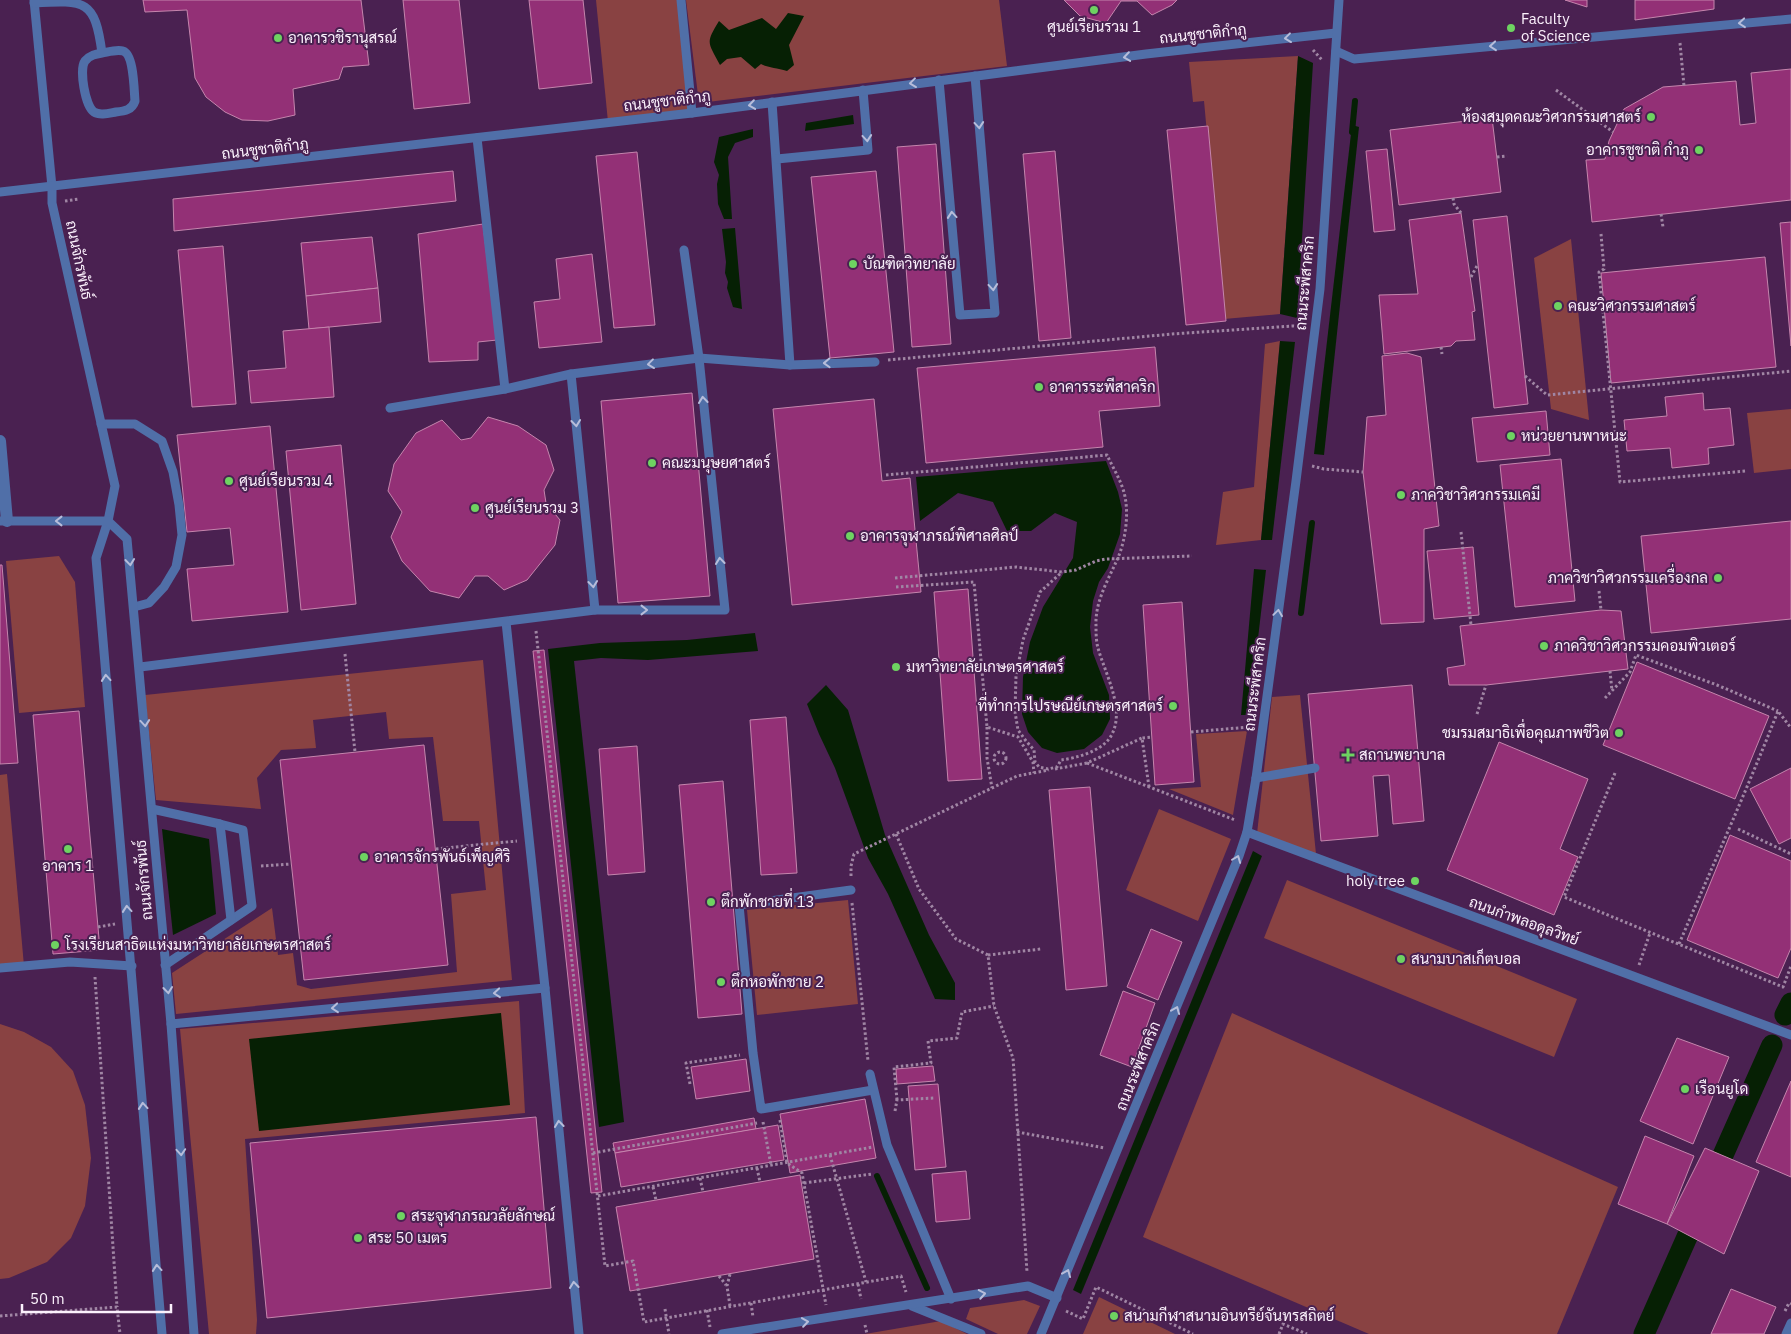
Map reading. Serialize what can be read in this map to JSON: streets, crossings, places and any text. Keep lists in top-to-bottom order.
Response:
{
  "streets": {
    "lane": [
      "ถนนชูชาติกำภู",
      "ถนนจักรพันธ์",
      "ถนนระพีสาคริก",
      "ถนนกำพลอดุลวิทย์"
    ]
  },
  "crossings": [
    ["ถนนชูชาติกำภู", "ถนนจักรพันธ์"],
    ["ถนนชูชาติกำภู", "ถนนระพีสาคริก"],
    ["ถนนระพีสาคริก", "ถนนกำพลอดุลวิทย์"]
  ],
  "one_way": ["ถนนชูชาติกำภู", "ถนนระพีสาคริก"],
  "places": {
    "other": [
      "ศูนย์เรียนรวม 1",
      "Faculty of Science",
      "อาคารวชิรานุสรณ์",
      "ห้องสมุดคณะวิศวกรรมศาสตร์",
      "อาคารชูชาติ กำภู",
      "บัณฑิตวิทยาลัย",
      "คณะวิศวกรรมศาสตร์",
      "อาคารระพีสาคริก",
      "หน่วยยานพาหนะ",
      "คณะมนุษยศาสตร์",
      "ศูนย์เรียนรวม 4",
      "ภาควิชาวิศวกรรมเคมี",
      "ศูนย์เรียนรวม 3",
      "อาคารจุฬาภรณ์พิศาลศิลป์",
      "ภาควิชาวิศวกรรมเครื่องกล",
      "ภาควิชาวิศวกรรมคอมพิวเตอร์",
      "มหาวิทยาลัยเกษตรศาสตร์",
      "ที่ทำการไปรษณีย์เกษตรศาสตร์",
      "ชมรมสมาธิเพื่อคุณภาพชีวิต",
      "อาคาร 1",
      "อาคารจักรพันธ์เพ็ญศิริ",
      "holy tree",
      "ตึกพักชายที่ 13",
      "โรงเรียนสาธิตแห่งมหาวิทยาลัยเกษตรศาสตร์",
      "สนามบาสเก็ตบอล",
      "ตึกหอพักชาย 2",
      "เรือนยูโด",
      "สระจุฬาภรณวลัยลักษณ์",
      "สระ 50 เมตร",
      "สนามกีฬาสนามอินทรีย์จันทรสถิตย์"
    ],
    "health": ["สถานพยาบาล"]
  },
  "scale_bar": "50 m"
}
